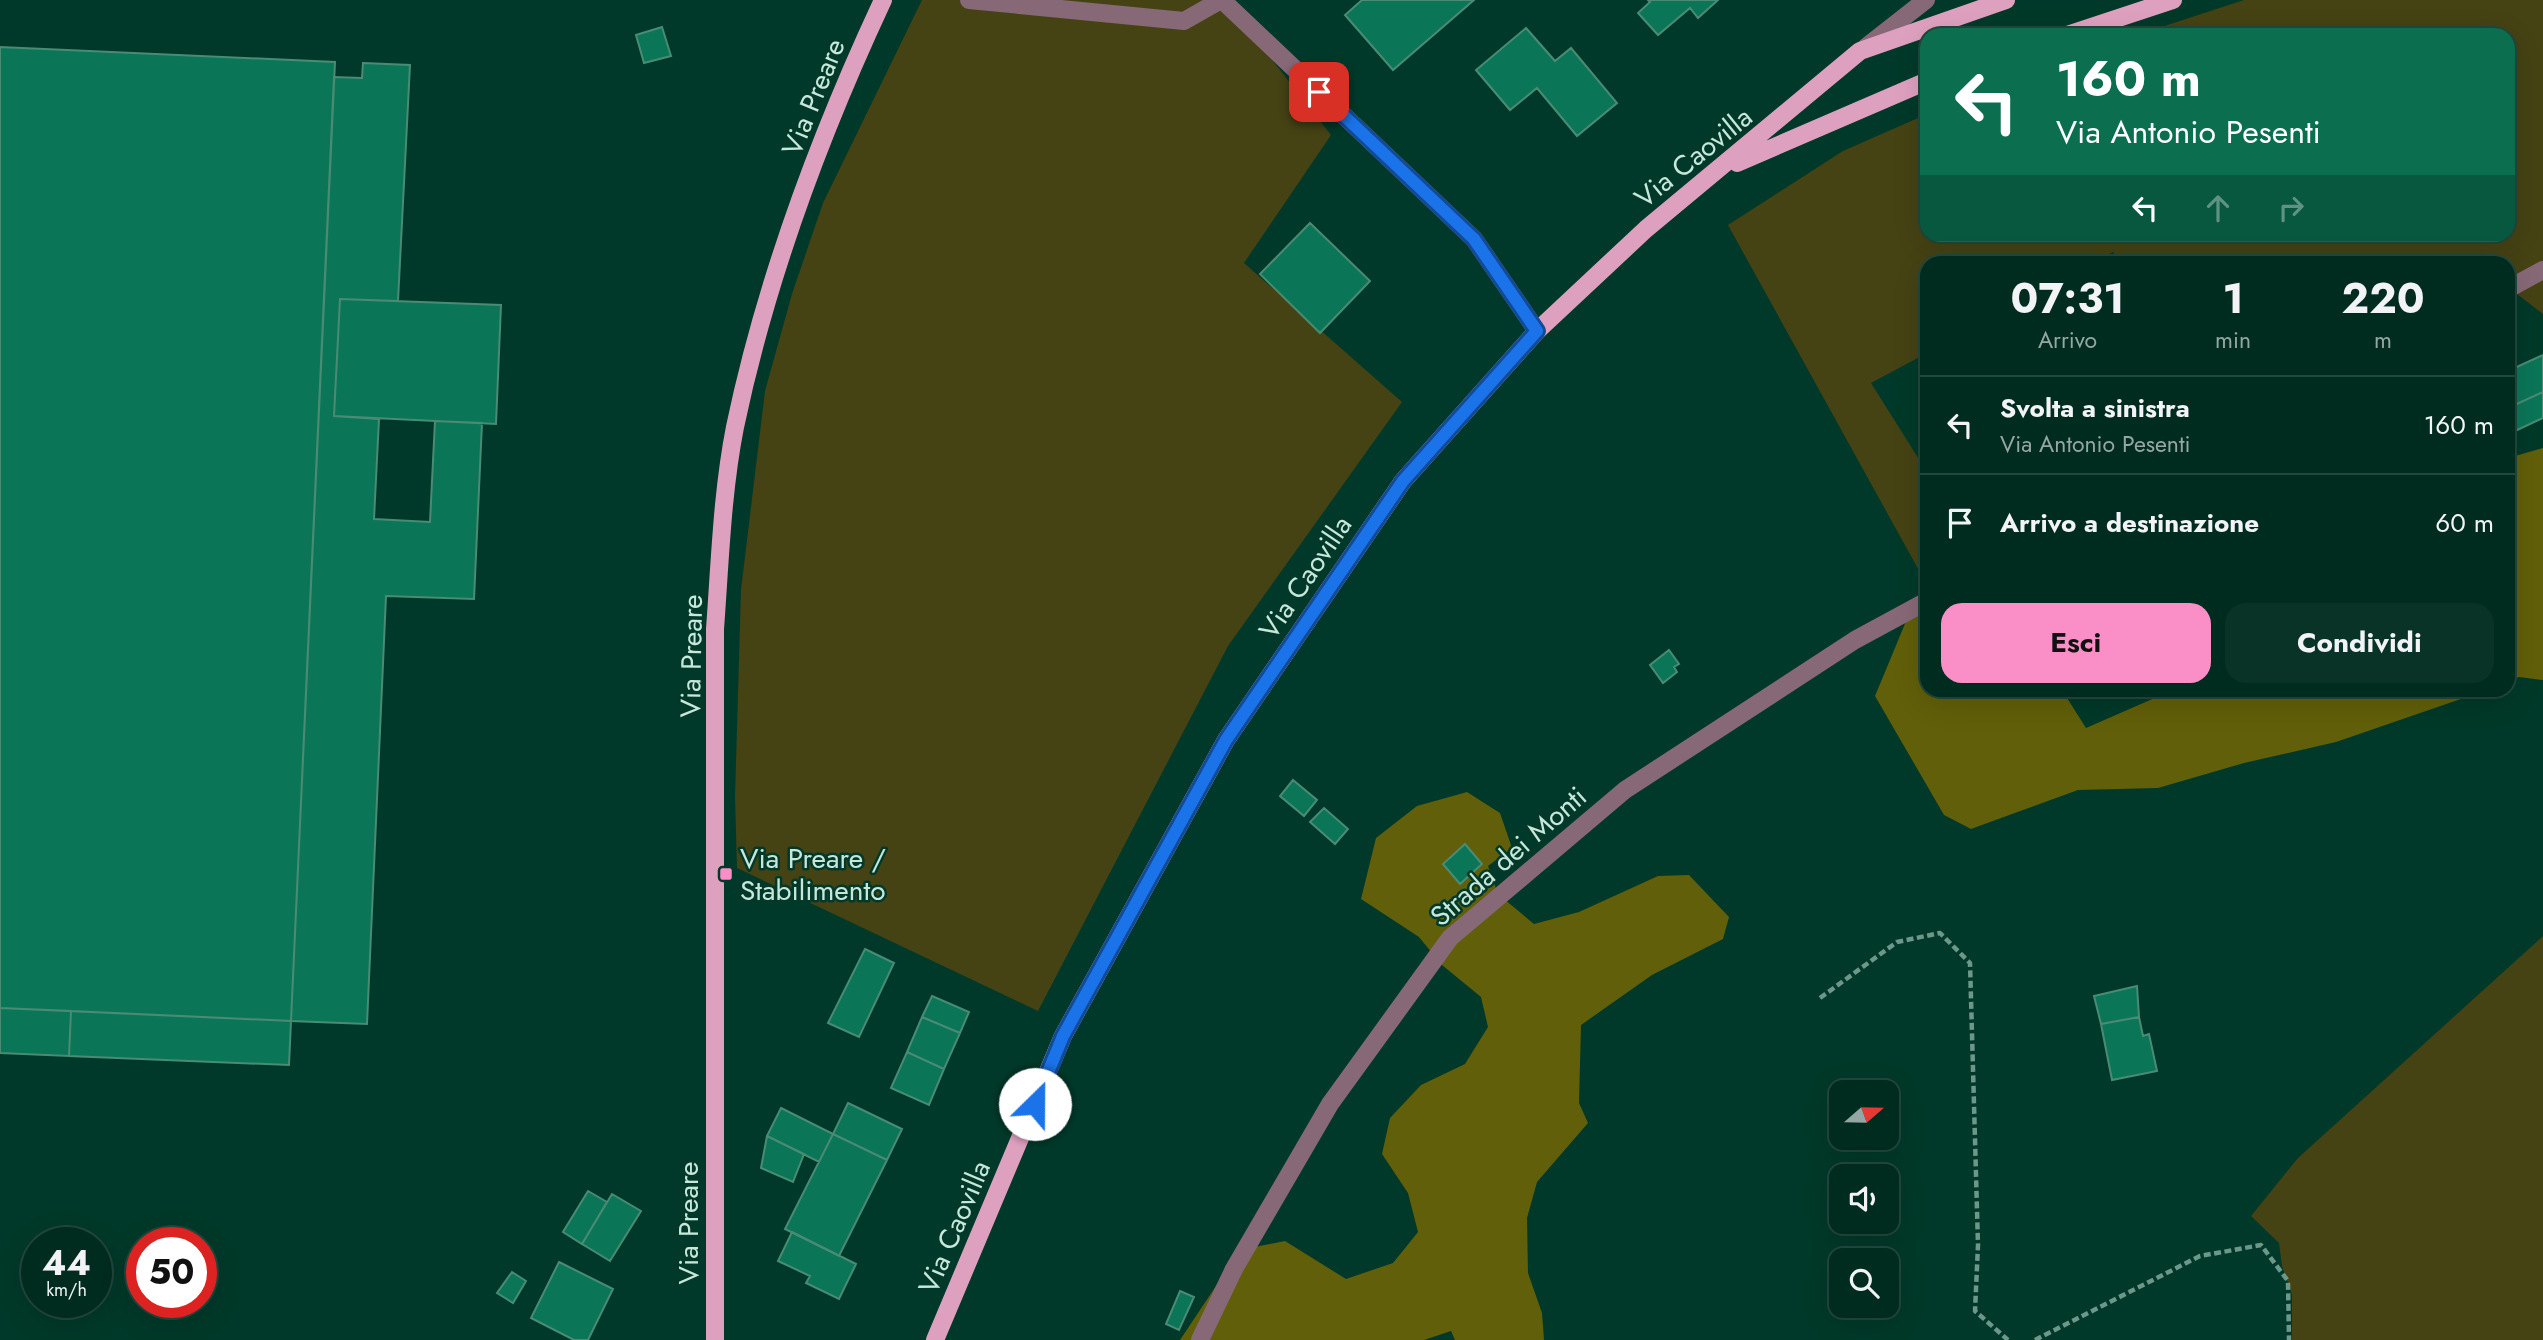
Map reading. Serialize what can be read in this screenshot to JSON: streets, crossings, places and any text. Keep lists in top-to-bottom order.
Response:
{
  "streets": {
    "main road": ["Via Preare", "Via Caovilla"],
    "street": ["Strada dei Monti"]
  },
  "places": {
    "transit": ["Via Preare / Stabilimento"]
  },
  "north": "right",
  "page": {
    "turn": ["160 m", "Via Antonio Pesenti"],
    "eta": [
      "07:31",
      "Arrivo",
      "1",
      "min",
      "220",
      "m"
    ],
    "list": [
      {
        "name": "Svolta a sinistra",
        "note": "Via Antonio Pesenti",
        "value": "160 m"
      },
      {
        "name": "Arrivo a destinazione",
        "value": "60 m"
      }
    ],
    "buttons": ["Esci", "Condividi"],
    "speed": "44 km/h",
    "limit": "50"
  }
}
